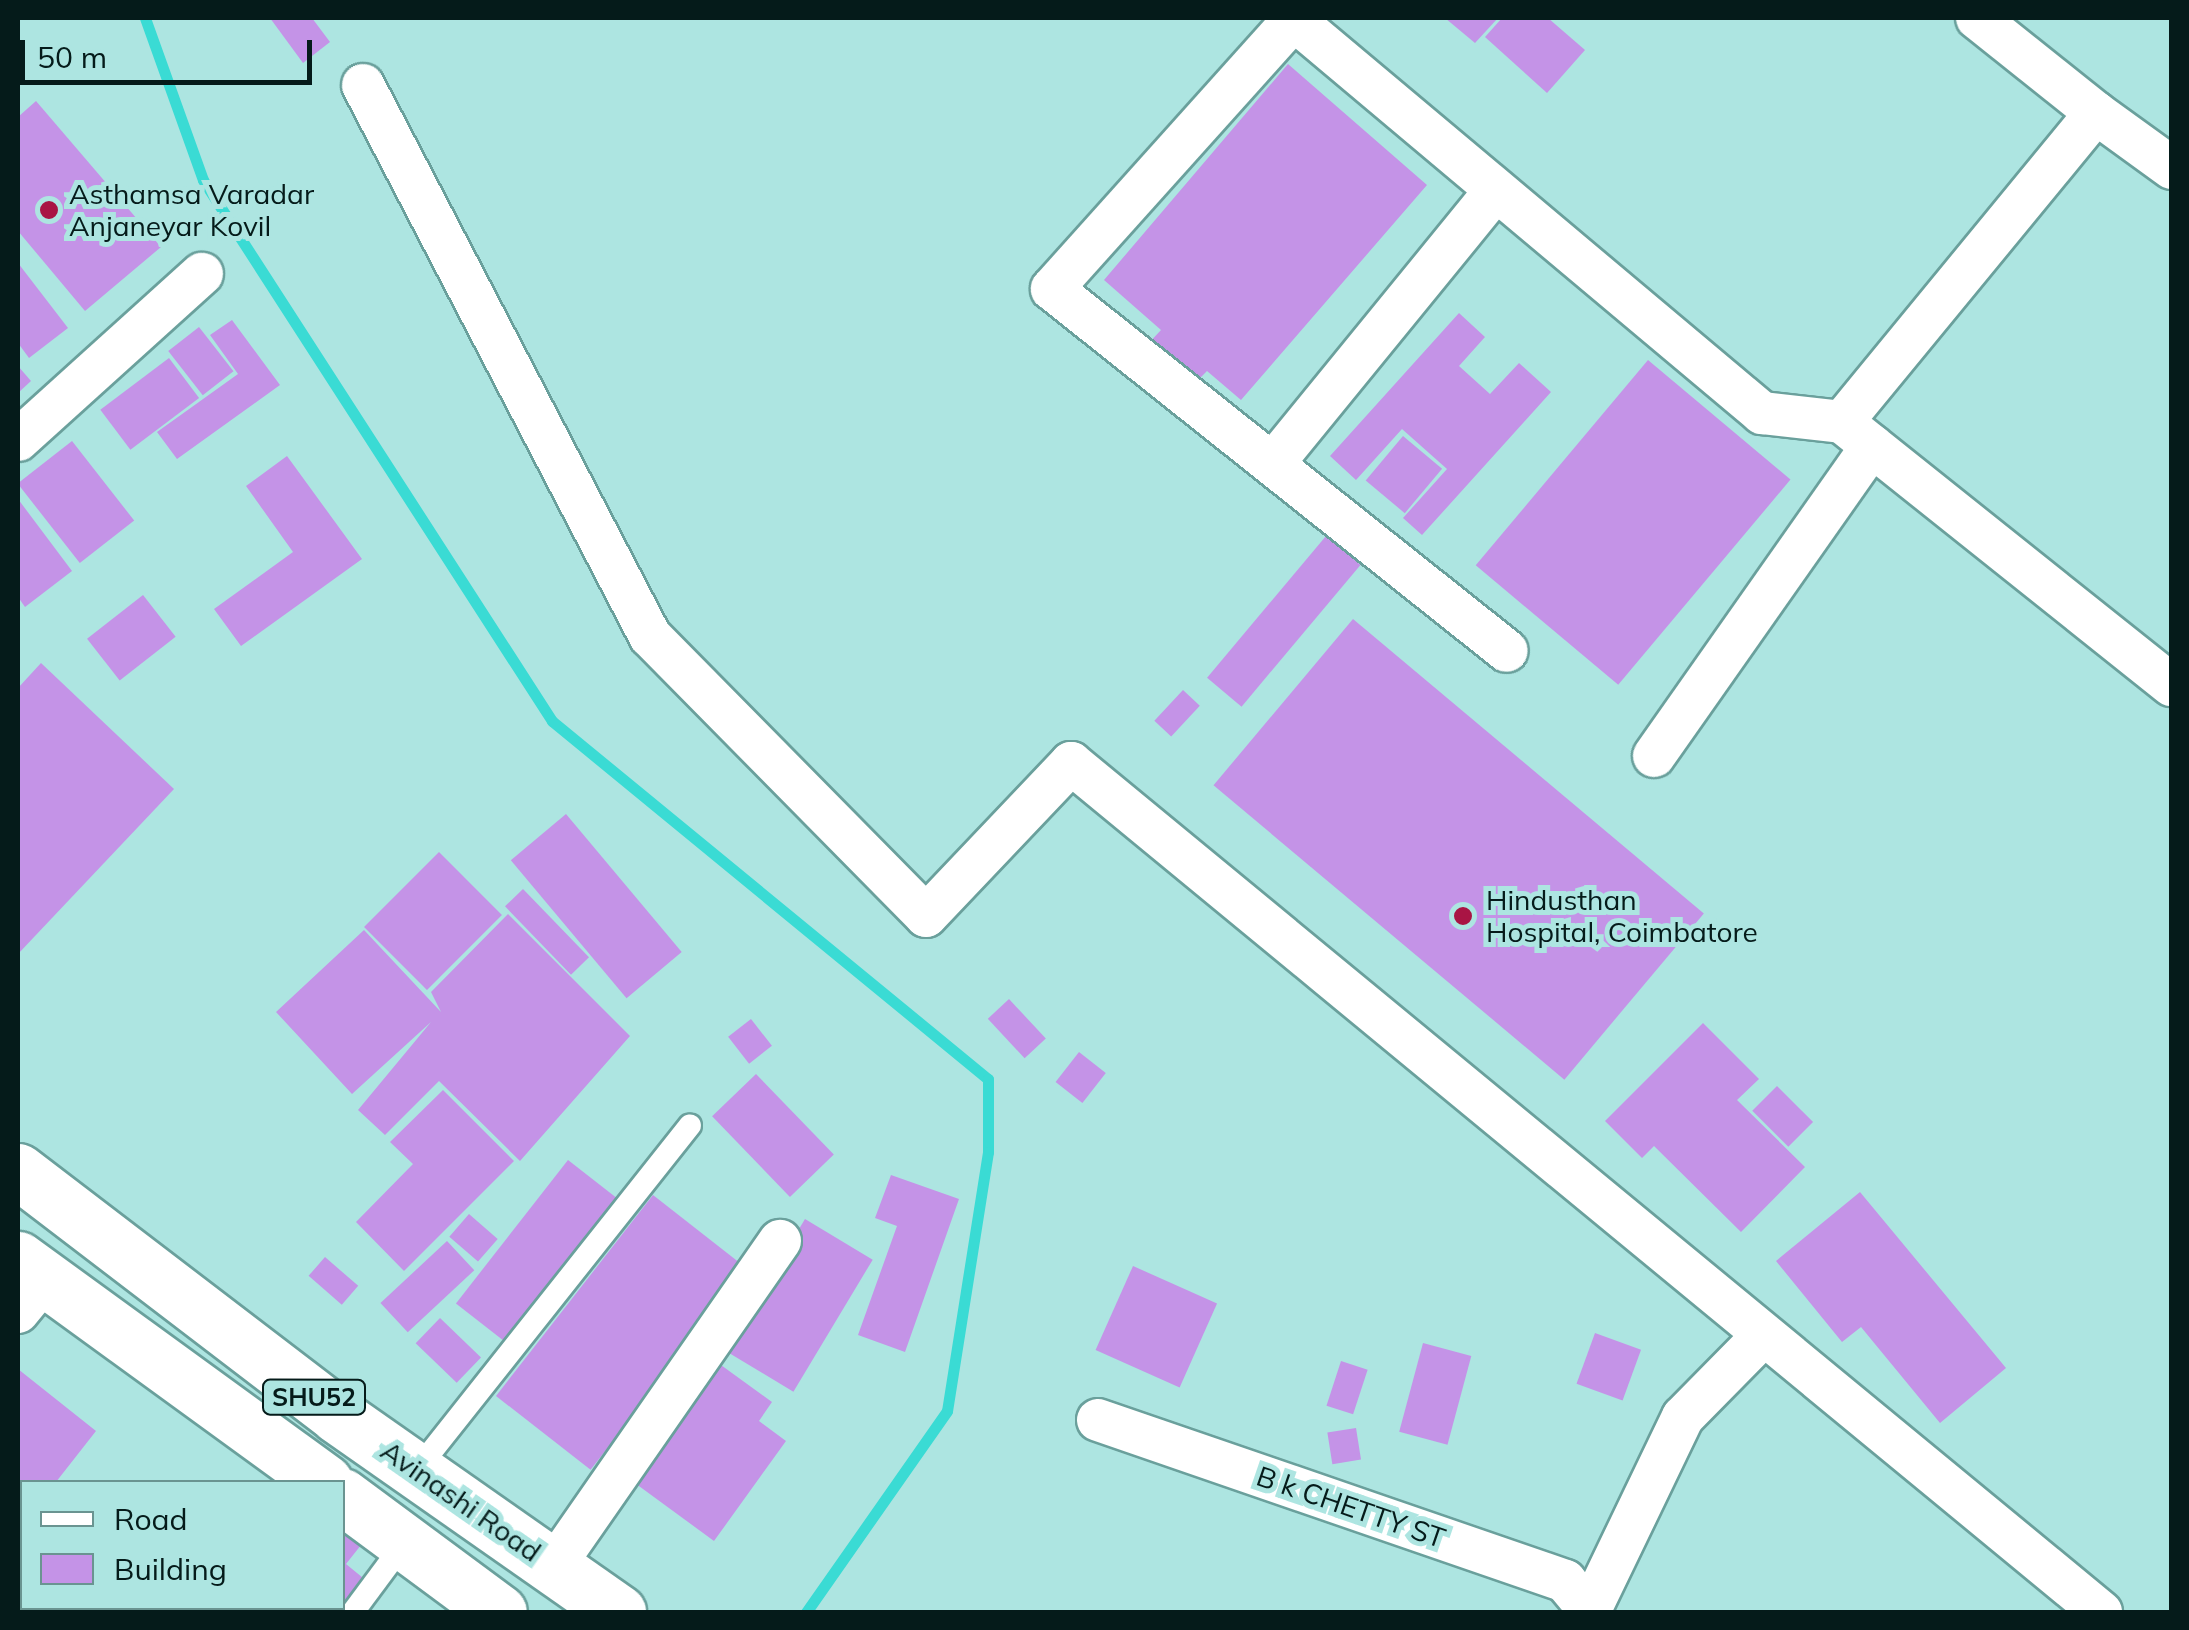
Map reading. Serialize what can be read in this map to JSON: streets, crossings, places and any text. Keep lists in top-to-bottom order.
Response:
{
  "streets": {
    "main road": ["SHU52", "Avinashi Road"],
    "street": ["B k CHETTY ST"]
  },
  "places": ["Asthamsa Varadar Anjaneyar Kovil", "Hindusthan Hospital, Coimbatore"],
  "legend": ["Road", "Building"],
  "scale_bar": "50 m"
}
